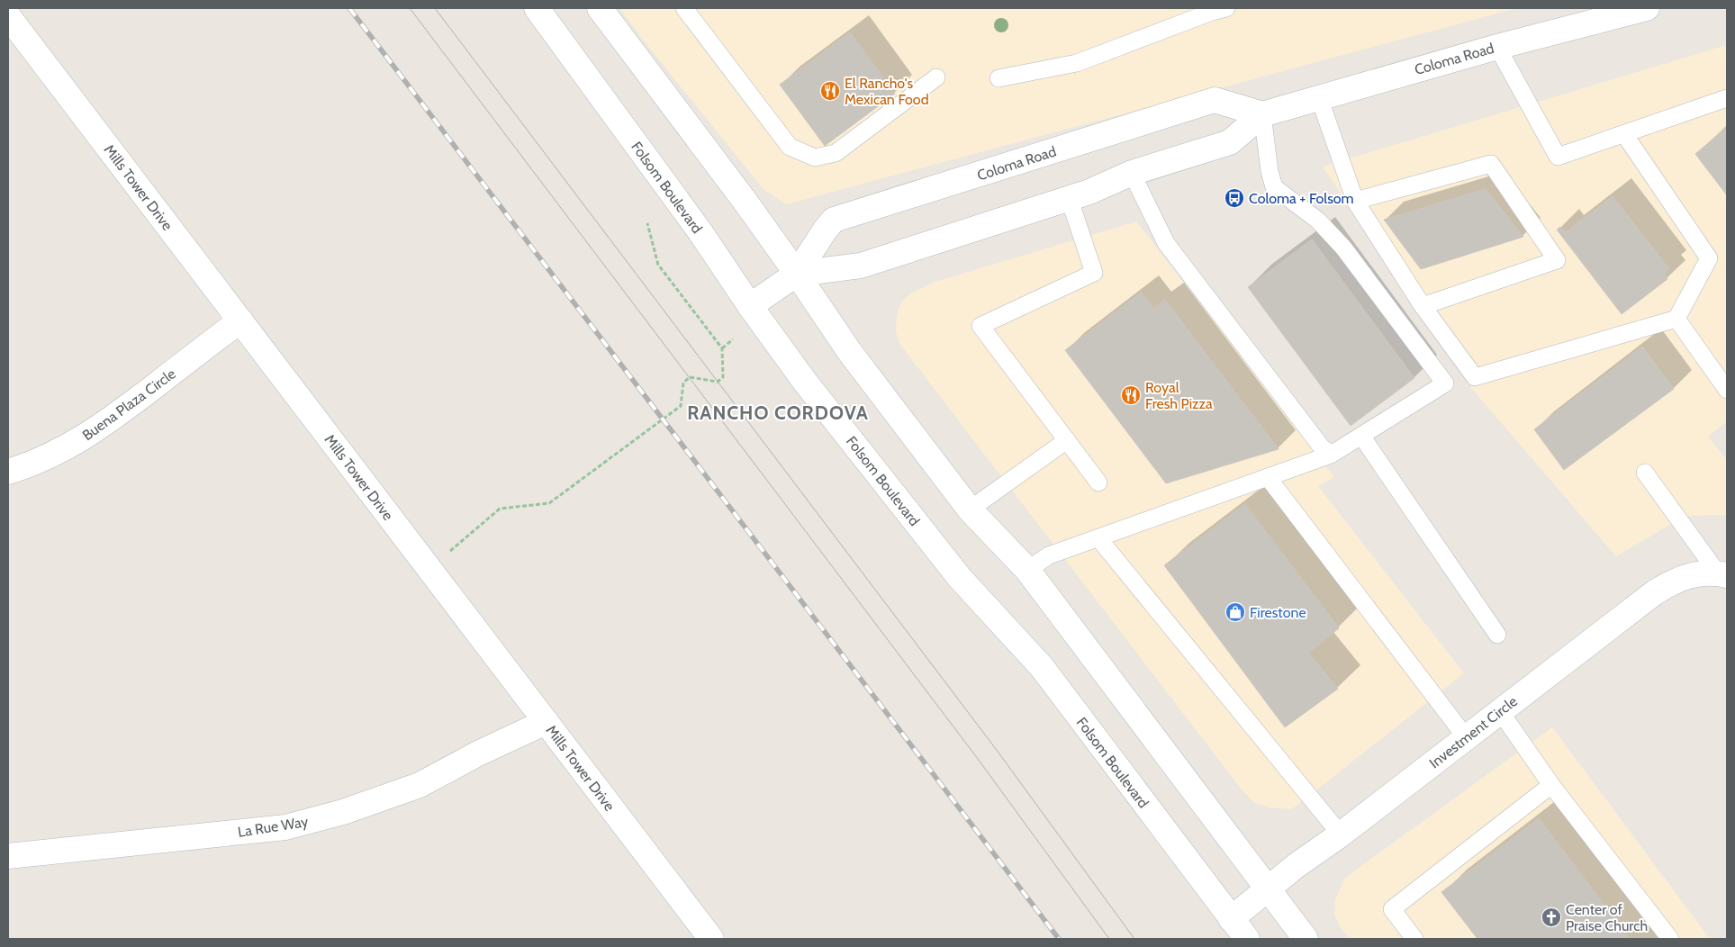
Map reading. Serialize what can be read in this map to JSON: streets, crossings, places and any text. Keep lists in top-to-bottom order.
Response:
{
  "streets": {
    "main road": [
      "Coloma Road",
      "Mills Tower Drive",
      "Folsom Boulevard",
      "Buena Plaza Circle",
      "Investment Circle",
      "La Rue Way"
    ]
  },
  "crossings": [
    ["Coloma Road", "Folsom Boulevard"],
    ["Mills Tower Drive", "Buena Plaza Circle"],
    ["Mills Tower Drive", "La Rue Way"],
    ["Folsom Boulevard", "Investment Circle"]
  ],
  "districts": ["RANCHO CORDOVA"],
  "places": {
    "restaurant": ["El Rancho's Mexican Food", "Royal Fresh Pizza"],
    "bus stop": ["Coloma + Folsom"],
    "shop": ["Firestone"],
    "church": ["Center of Praise Church"]
  }
}
